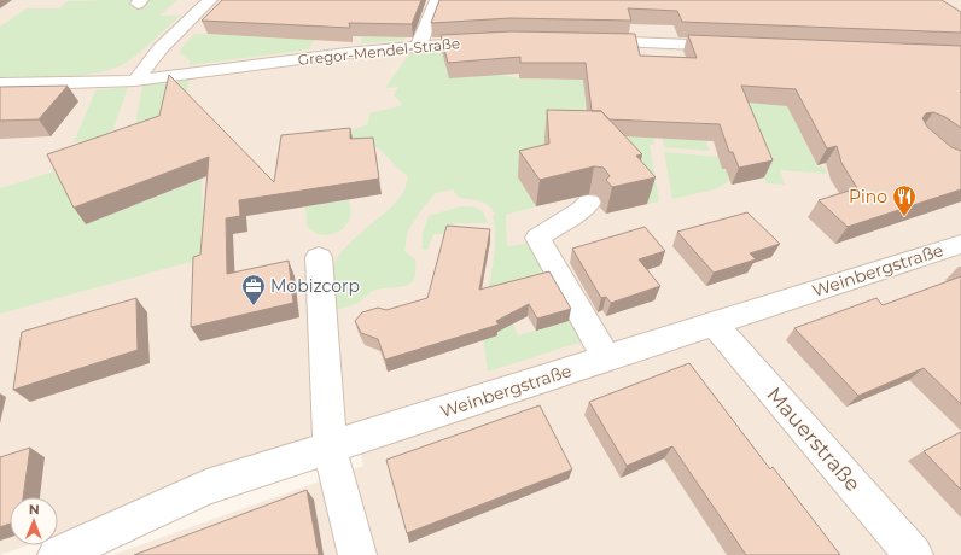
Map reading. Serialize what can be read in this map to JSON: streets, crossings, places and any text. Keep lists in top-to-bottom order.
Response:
{
  "streets": {
    "street": ["Gregor-Mendel-Straße", "Weinbergstraße", "Mauerstraße"]
  },
  "crossings": [
    ["Weinbergstraße", "Mauerstraße"]
  ],
  "places": {
    "restaurant": ["Pino"],
    "office": ["Mobizcorp"]
  },
  "north": "top"
}
